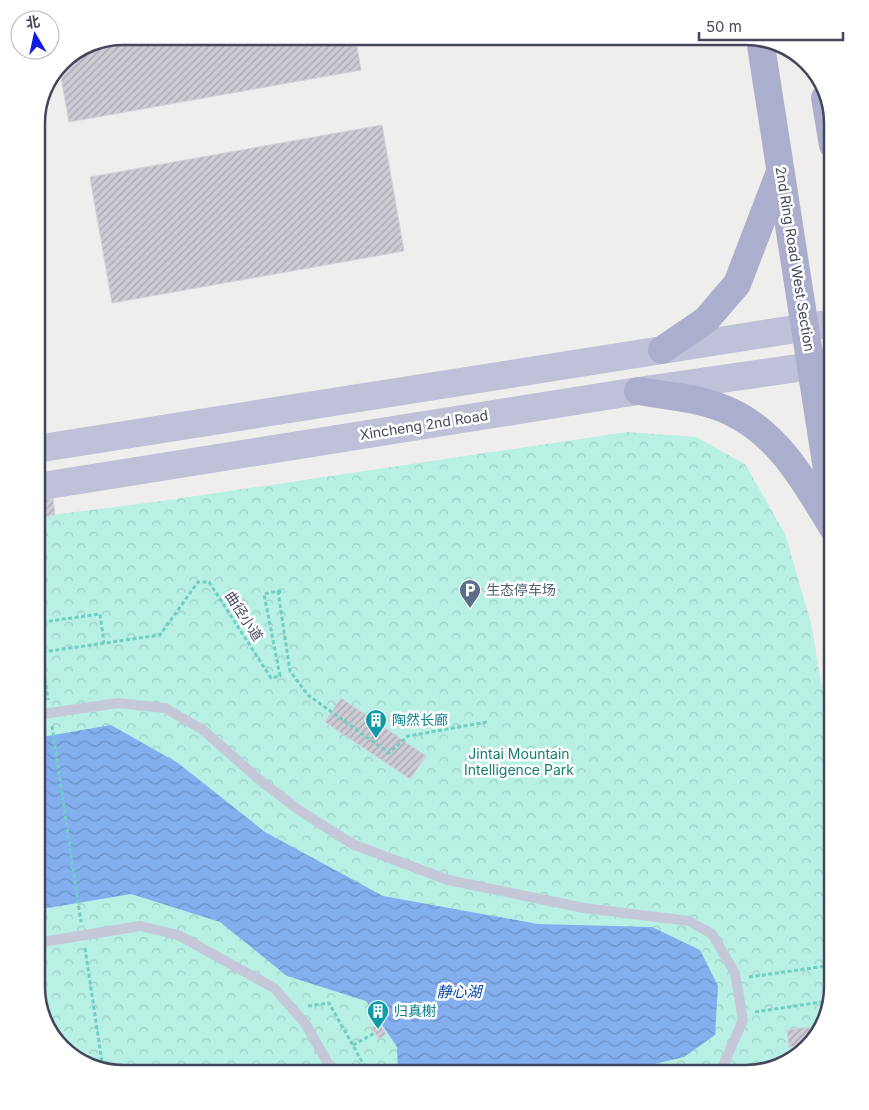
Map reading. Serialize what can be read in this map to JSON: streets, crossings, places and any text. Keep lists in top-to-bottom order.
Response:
{
  "streets": {
    "main road": ["2nd Ring Road West Section"],
    "street": ["Xincheng 2nd Road"],
    "path": ["曲径小道"]
  },
  "crossings": [
    ["2nd Ring Road West Section", "Xincheng 2nd Road"]
  ],
  "water": ["静心湖"],
  "parks": ["Jintai Mountain Intelligence Park"],
  "places": {
    "parking": ["生态停车场"],
    "building": ["陶然长廊", "归真榭"]
  },
  "scale_bar": "50 m",
  "north": "top"
}
